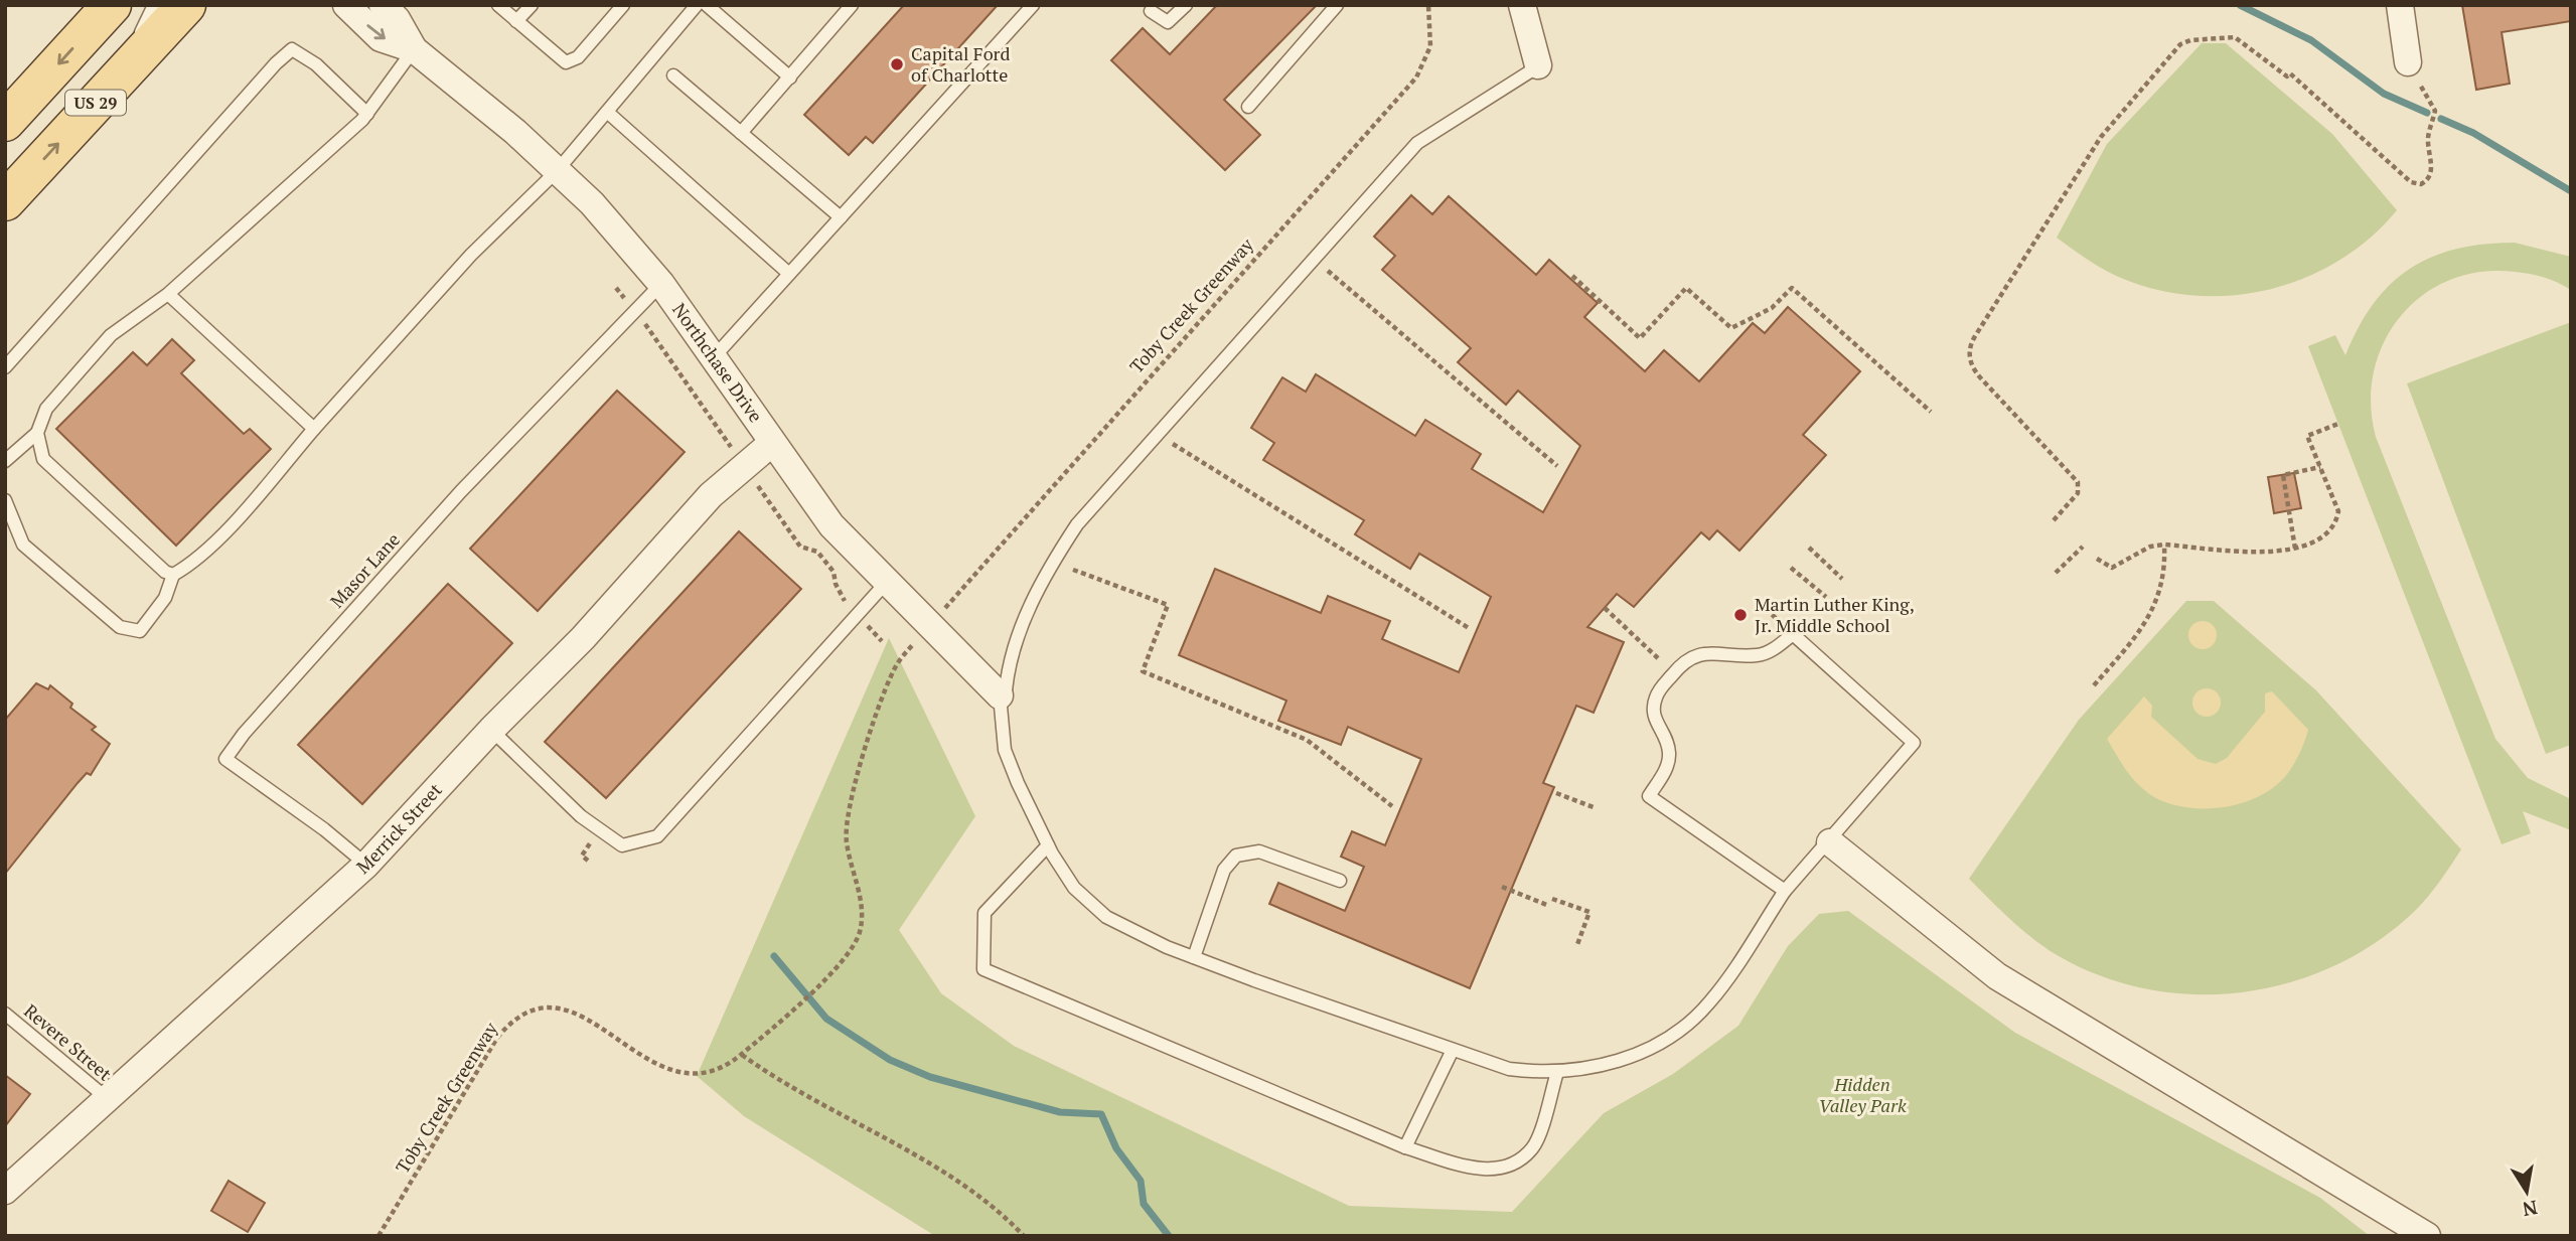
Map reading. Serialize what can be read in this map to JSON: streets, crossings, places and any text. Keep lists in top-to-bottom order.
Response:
{
  "streets": {
    "main road": ["US 29"],
    "street": ["Northchase Drive", "Merrick Street"],
    "lane": ["Masor Lane", "Revere Street"],
    "path": ["Toby Creek Greenway"]
  },
  "crossings": [
    ["Northchase Drive", "Masor Lane"],
    ["Northchase Drive", "Merrick Street"],
    ["Masor Lane", "Merrick Street"],
    ["Merrick Street", "Revere Street"]
  ],
  "parks": ["Hidden Valley Park"],
  "places": ["Capital Ford of Charlotte", "Martin Luther King, Jr. Middle School"],
  "north": "bottom"
}
